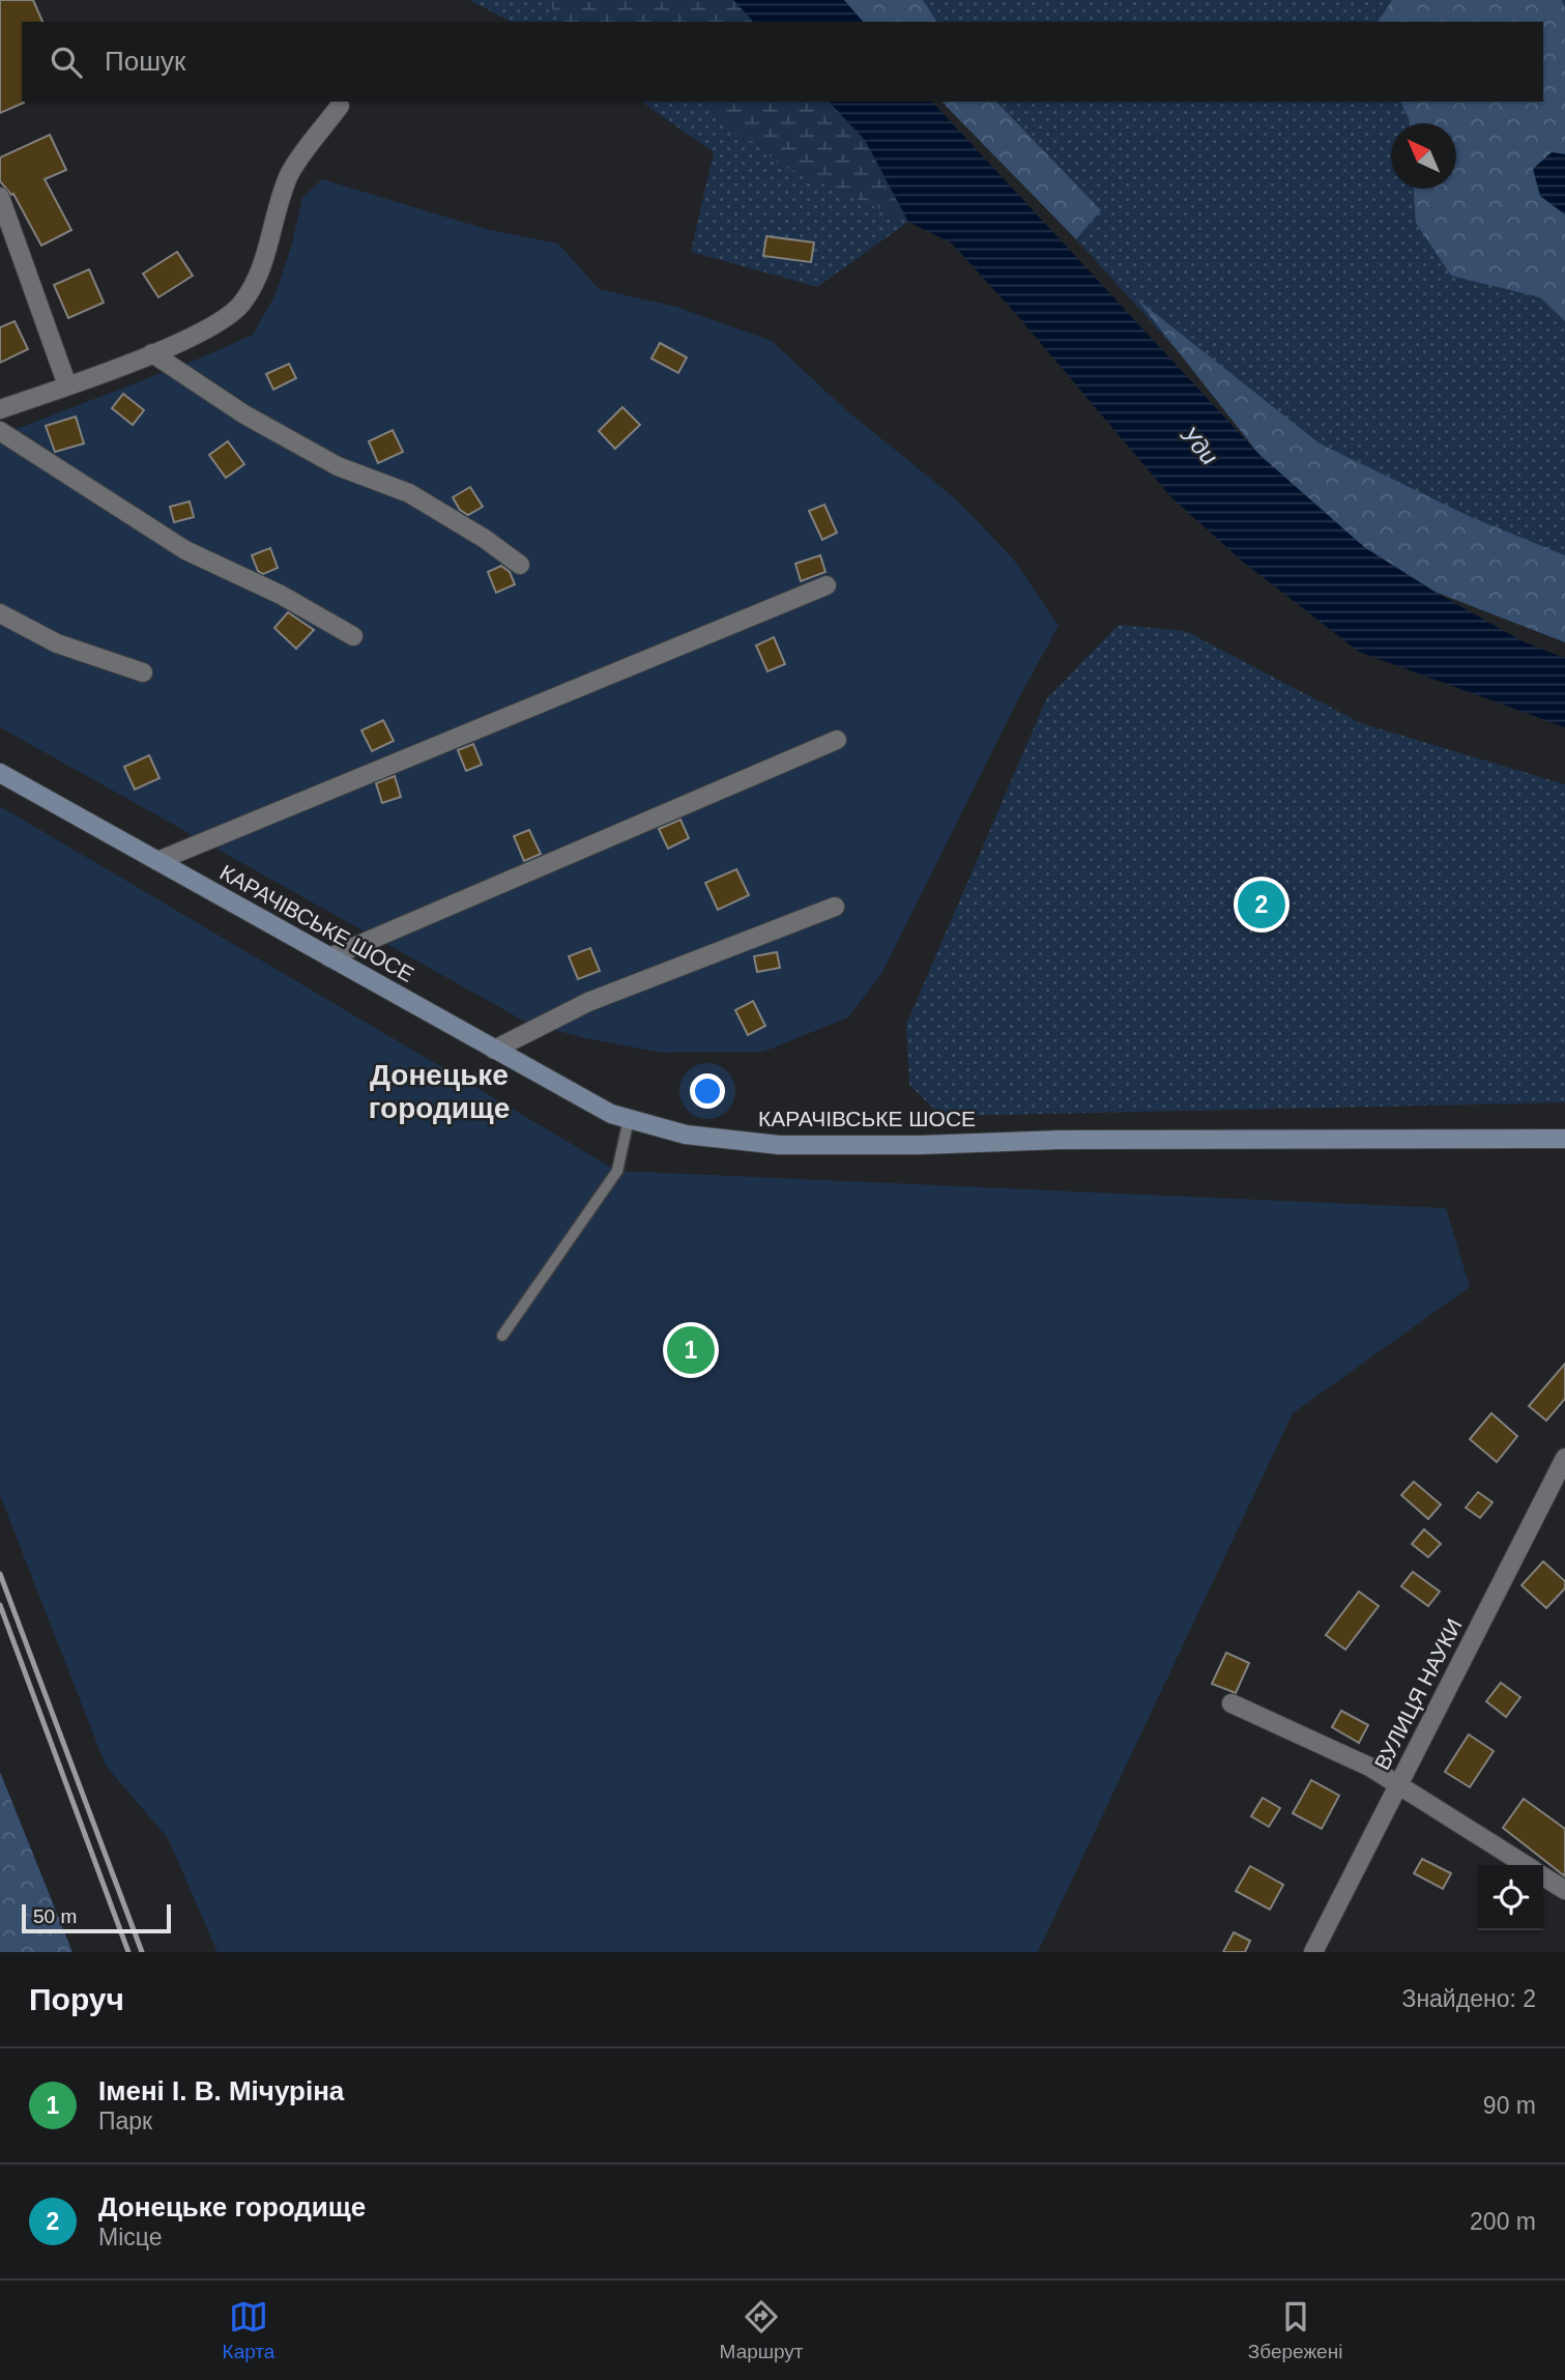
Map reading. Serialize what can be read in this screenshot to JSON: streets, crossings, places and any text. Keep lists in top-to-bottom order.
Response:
{
  "streets": {
    "main road": ["КАРАЧІВСЬКЕ ШОСЕ"],
    "street": ["ВУЛИЦЯ НАУКИ"]
  },
  "districts": ["Донецьке городище"],
  "water": ["Уди"],
  "scale_bar": "50 m",
  "north": "top left",
  "page": {
    "search": "Пошук",
    "pins": ["2", "1"],
    "scale": "50 m",
    "heading": ["Поруч", "Знайдено: 2"],
    "list": [
      {
        "mark": "1",
        "name": "Імені І. В. Мічуріна",
        "note": "Парк",
        "value": "90 m"
      },
      {
        "mark": "2",
        "name": "Донецьке городище",
        "note": "Місце",
        "value": "200 m"
      }
    ],
    "nav": ["Карта", "Маршрут", "Збережені"]
  }
}
